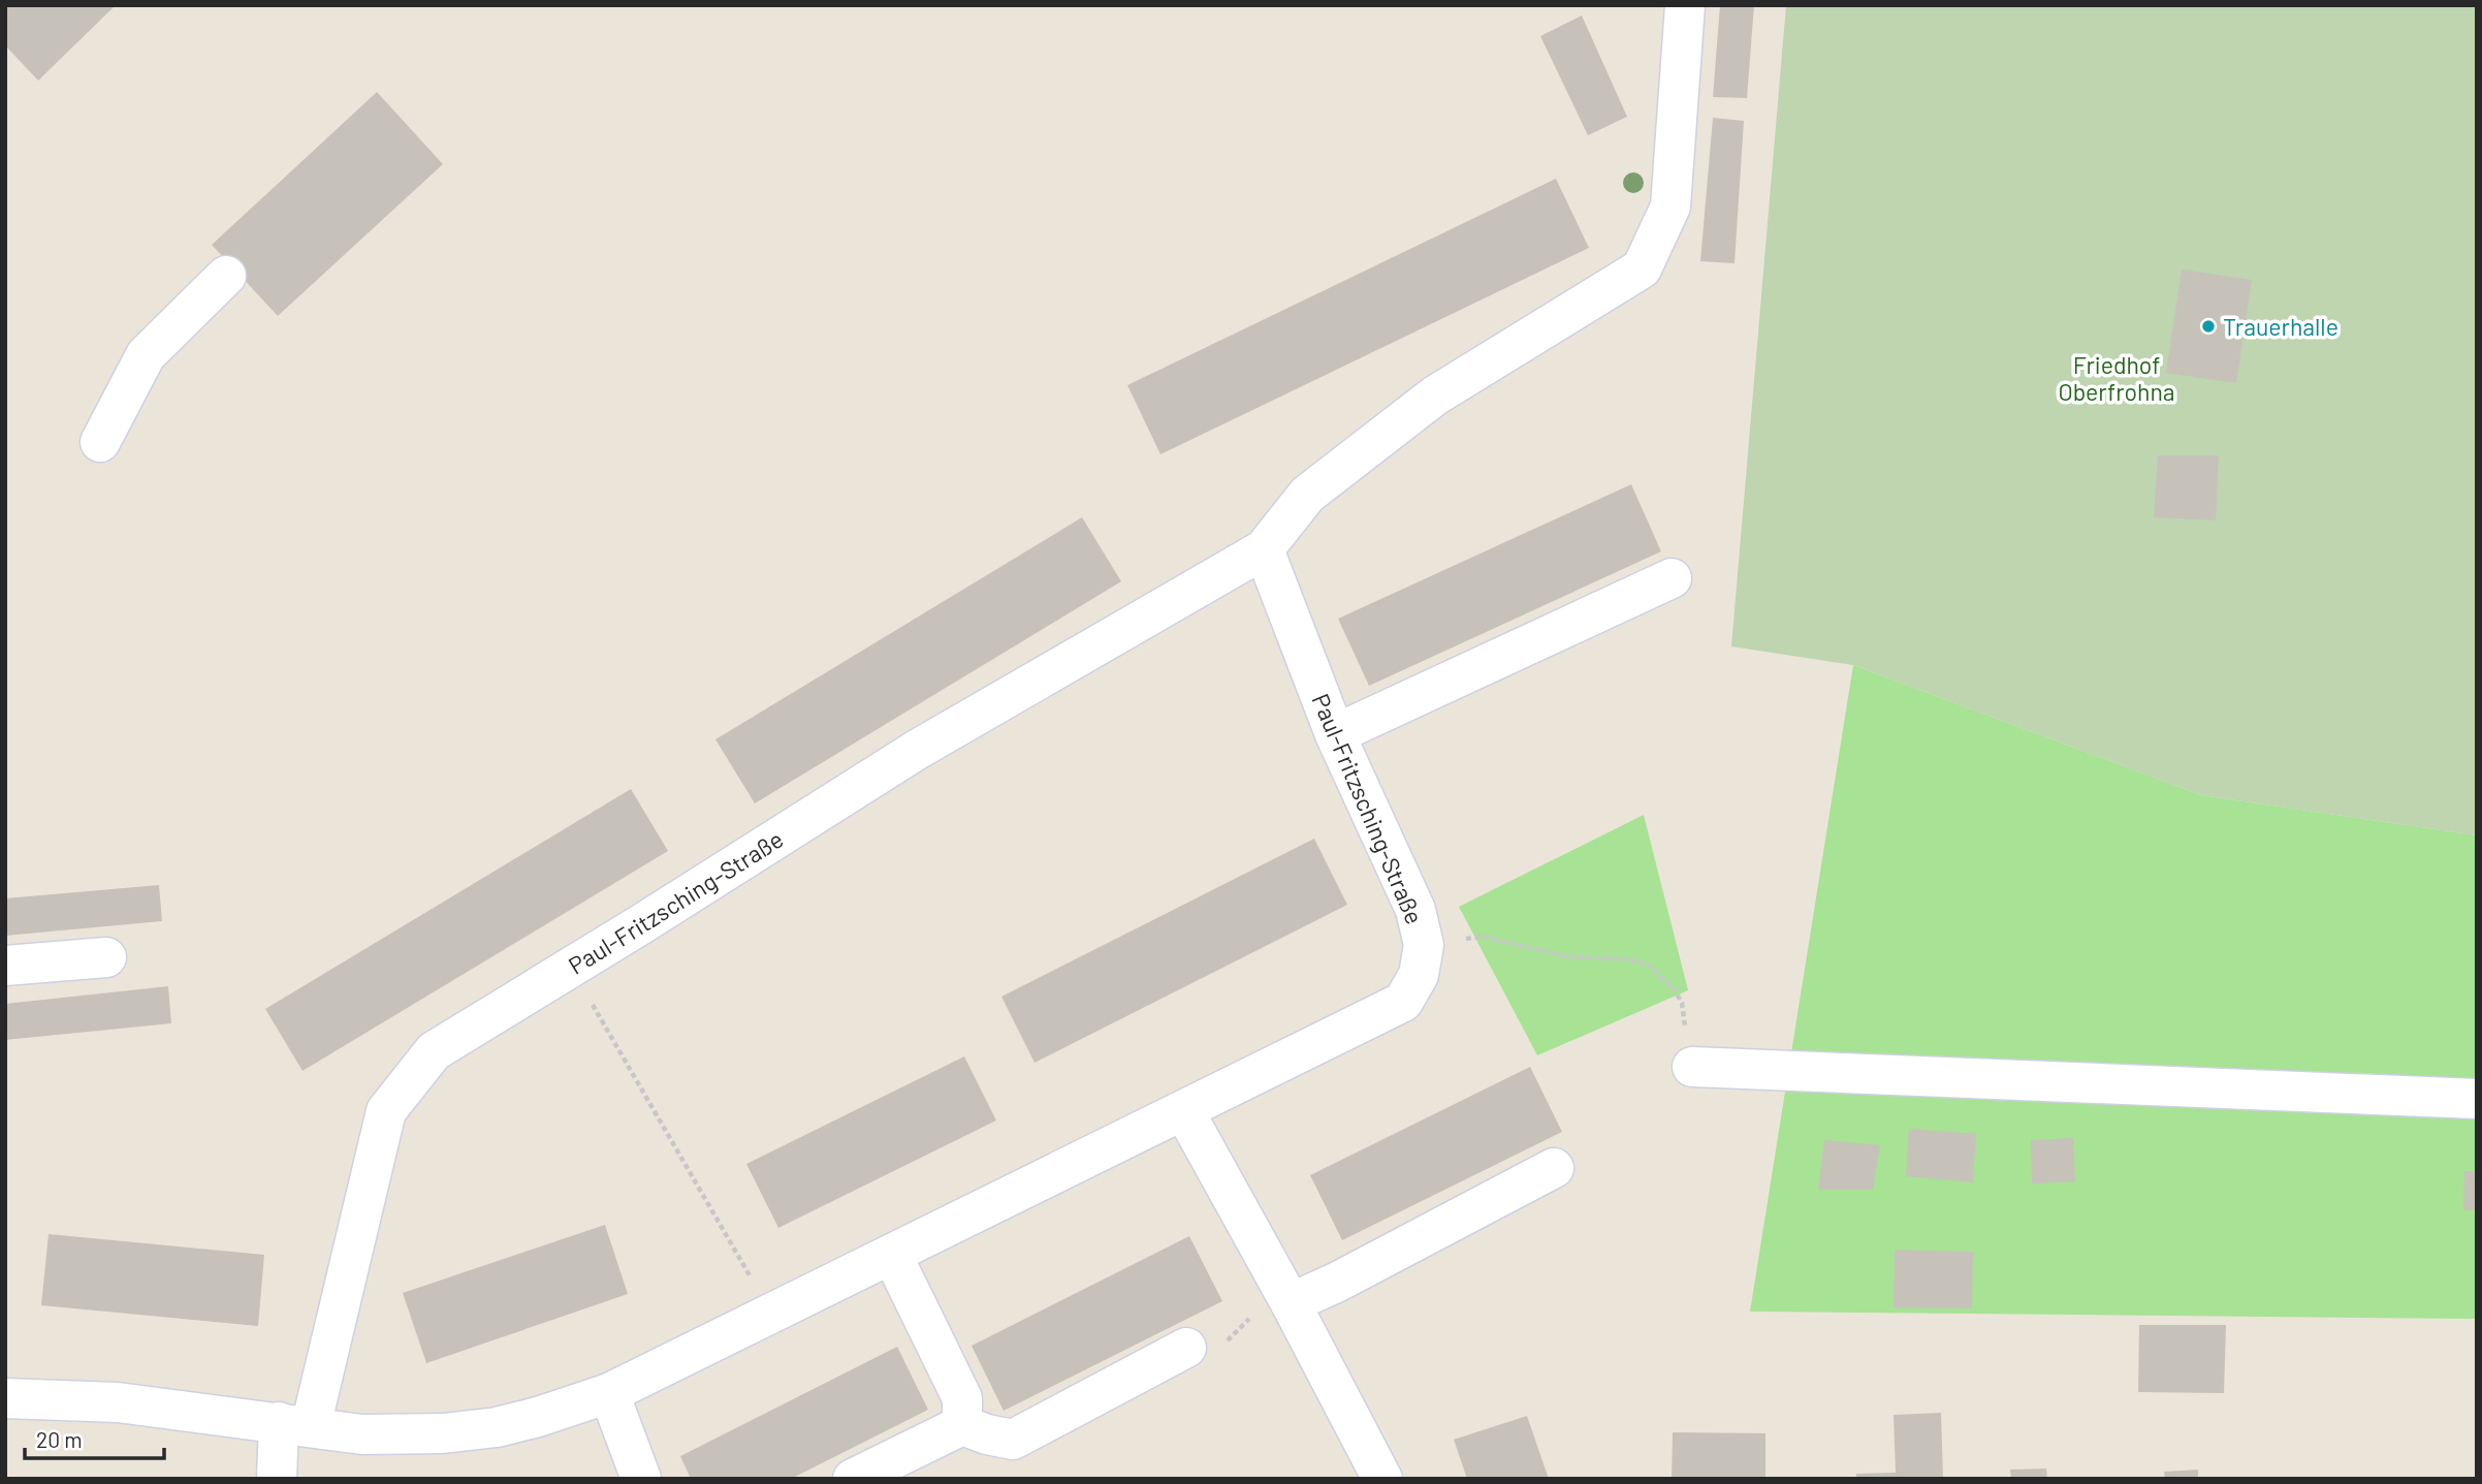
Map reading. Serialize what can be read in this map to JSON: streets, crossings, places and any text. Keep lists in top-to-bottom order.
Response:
{
  "streets": {
    "street": ["Paul-Fritzsching-Straße"]
  },
  "parks": ["Friedhof Oberfrohna"],
  "places": ["Trauerhalle"],
  "scale_bar": "20 m"
}
